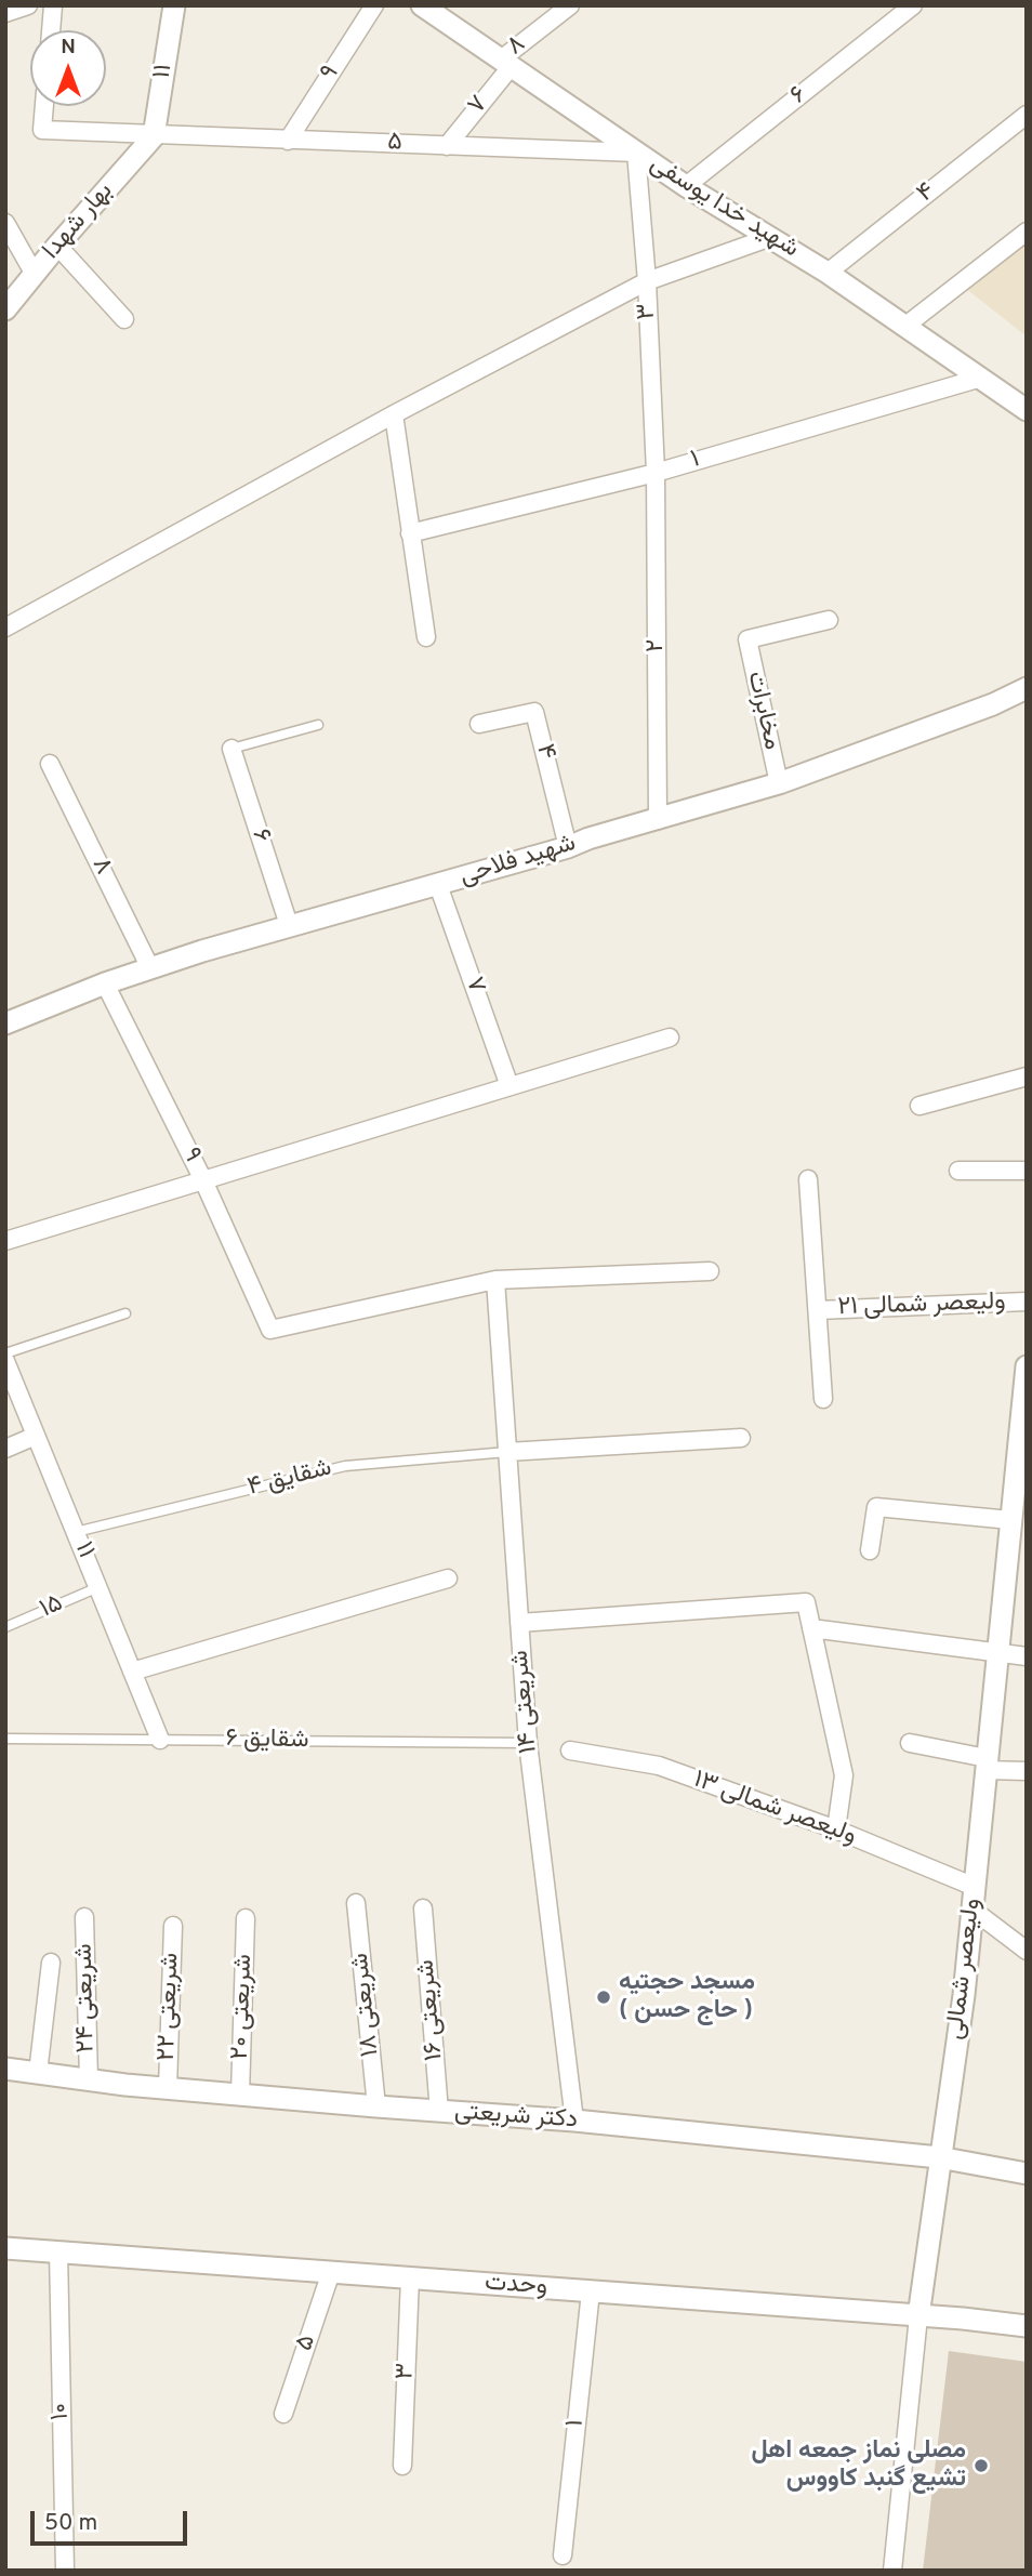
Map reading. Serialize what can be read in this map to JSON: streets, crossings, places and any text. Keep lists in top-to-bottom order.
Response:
{
  "streets": {
    "street": [
      "۸",
      "۱۱",
      "۹",
      "۶",
      "۷",
      "۵",
      "۴",
      "شهید خدا یوسفی",
      "بهار شهدا",
      "۳",
      "۱",
      "۲",
      "مخابرات",
      "شهید فلاحی",
      "ولیعصر شمالی ۲۱",
      "شریعتی ۱۴",
      "ولیعصر شمالی ۱۳",
      "ولیعصر شمالی",
      "شریعتی ۲۴",
      "شریعتی ۱۸",
      "شریعتی ۲۲",
      "شریعتی ۲۰",
      "شریعتی ۱۶",
      "دکتر شریعتی",
      "وحدت",
      "۱۰"
    ],
    "lane": ["شقایق ۴", "۱۵", "شقایق ۶"]
  },
  "crossings": [
    ["۸", "۷"],
    ["۸", "شهید خدا یوسفی"],
    ["۸", "شهید فلاحی"],
    ["۱۱", "۵"],
    ["۱۱", "بهار شهدا"],
    ["۱۱", "شقایق ۴"],
    ["۱۱", "۱۵"],
    ["۱۱", "شقایق ۶"],
    ["۹", "۵"],
    ["۹", "شهید فلاحی"],
    ["۹", "شریعتی ۱۴"],
    ["۶", "شهید خدا یوسفی"],
    ["۶", "شهید فلاحی"],
    ["۷", "۵"],
    ["۷", "شهید خدا یوسفی"],
    ["۷", "شهید فلاحی"],
    ["۵", "شهید خدا یوسفی"],
    ["۵", "بهار شهدا"],
    ["۵", "۳"],
    ["۵", "وحدت"],
    ["۴", "شهید خدا یوسفی"],
    ["۴", "شهید فلاحی"],
    ["شهید خدا یوسفی", "۳"],
    ["شهید خدا یوسفی", "۱"],
    ["۳", "۱"],
    ["۳", "۲"],
    ["۳", "وحدت"],
    ["۱", "۲"],
    ["۱", "وحدت"],
    ["۲", "شهید فلاحی"],
    ["مخابرات", "شهید فلاحی"],
    ["شقایق ۴", "شریعتی ۱۴"],
    ["شریعتی ۱۴", "شقایق ۶"],
    ["شریعتی ۱۴", "دکتر شریعتی"],
    ["ولیعصر شمالی ۱۳", "ولیعصر شمالی"],
    ["ولیعصر شمالی", "دکتر شریعتی"],
    ["ولیعصر شمالی", "وحدت"],
    ["شریعتی ۲۴", "دکتر شریعتی"],
    ["شریعتی ۱۸", "دکتر شریعتی"],
    ["شریعتی ۲۲", "دکتر شریعتی"],
    ["شریعتی ۲۰", "دکتر شریعتی"],
    ["شریعتی ۱۶", "دکتر شریعتی"],
    ["وحدت", "۱۰"]
  ],
  "places": ["مسجد حجتیه ( حاج حسن )", "مصلی نماز جمعه اهل تشیع گنبد کاووس"],
  "scale_bar": "50 m",
  "north": "top"
}
